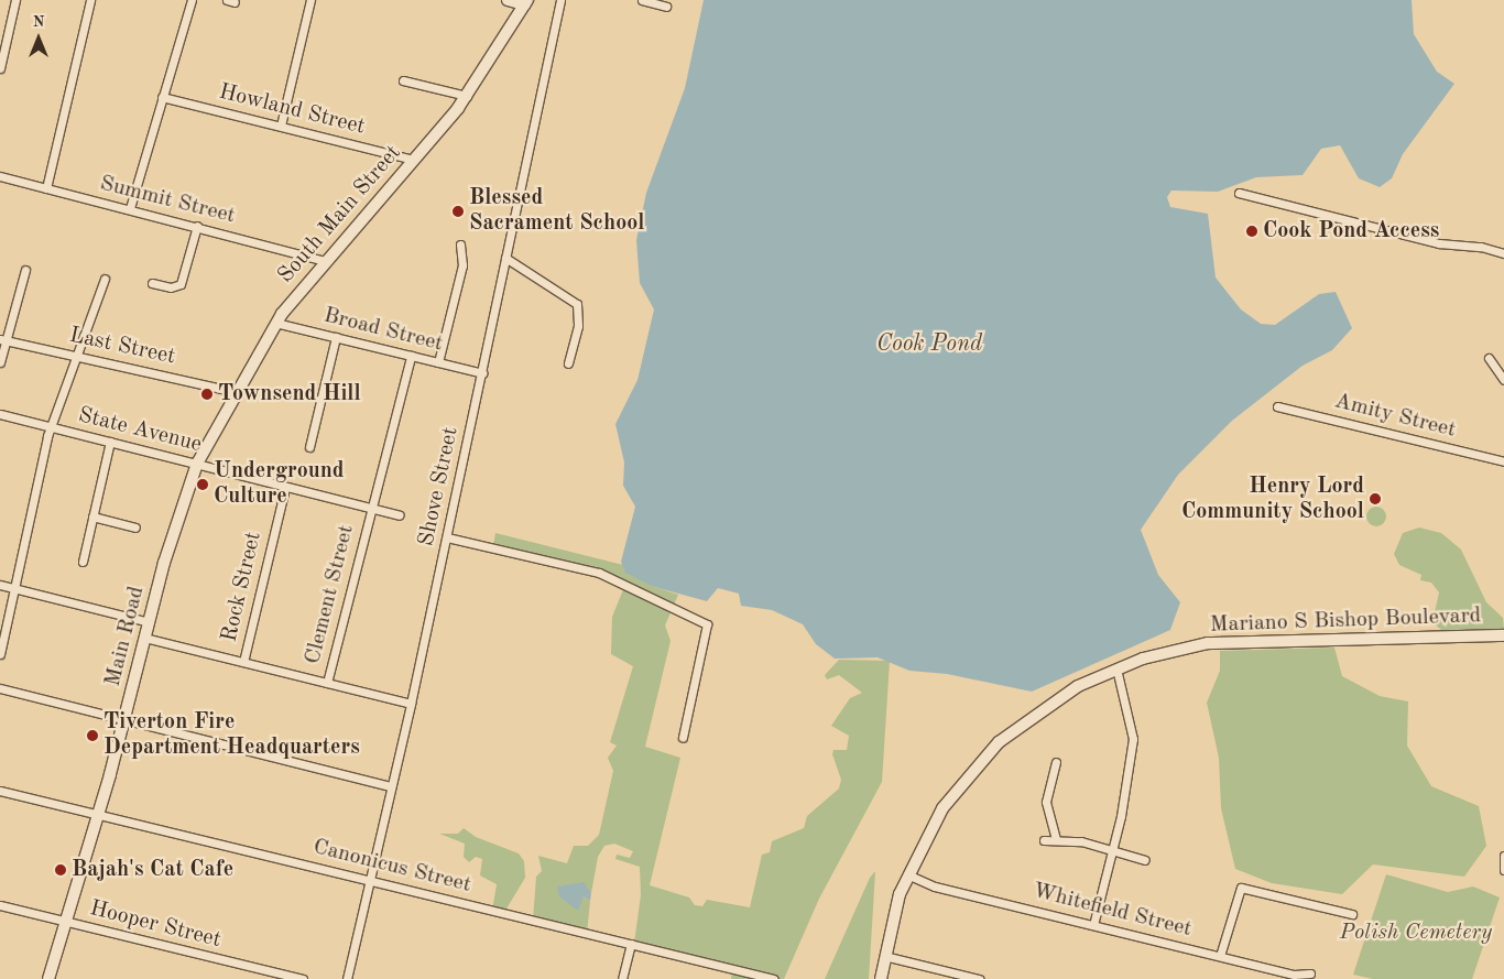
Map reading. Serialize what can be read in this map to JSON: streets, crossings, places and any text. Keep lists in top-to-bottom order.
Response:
{
  "streets": {
    "main road": ["South Main Street", "Mariano S Bishop Boulevard", "Main Road"],
    "street": [
      "Howland Street",
      "Summit Street",
      "Broad Street",
      "Last Street",
      "Amity Street",
      "State Avenue",
      "Shove Street",
      "Rock Street",
      "Clement Street",
      "Canonicus Street",
      "Whitefield Street",
      "Hooper Street"
    ]
  },
  "crossings": [
    ["Howland Street", "South Main Street"],
    ["Summit Street", "South Main Street"],
    ["South Main Street", "Broad Street"],
    ["South Main Street", "Last Street"],
    ["South Main Street", "State Avenue"],
    ["South Main Street", "Main Road"],
    ["Broad Street", "Shove Street"],
    ["Broad Street", "Clement Street"],
    ["State Avenue", "Rock Street"],
    ["State Avenue", "Clement Street"],
    ["State Avenue", "Main Road"],
    ["Shove Street", "Canonicus Street"],
    ["Mariano S Bishop Boulevard", "Whitefield Street"],
    ["Main Road", "Canonicus Street"],
    ["Main Road", "Hooper Street"]
  ],
  "water": ["Cook Pond"],
  "parks": ["Polish Cemetery"],
  "places": [
    "Blessed Sacrament School",
    "Cook Pond Access",
    "Townsend Hill",
    "Underground Culture",
    "Henry Lord Community School",
    "Tiverton Fire Department Headquarters",
    "Bajah's Cat Cafe"
  ],
  "north": "top"
}
